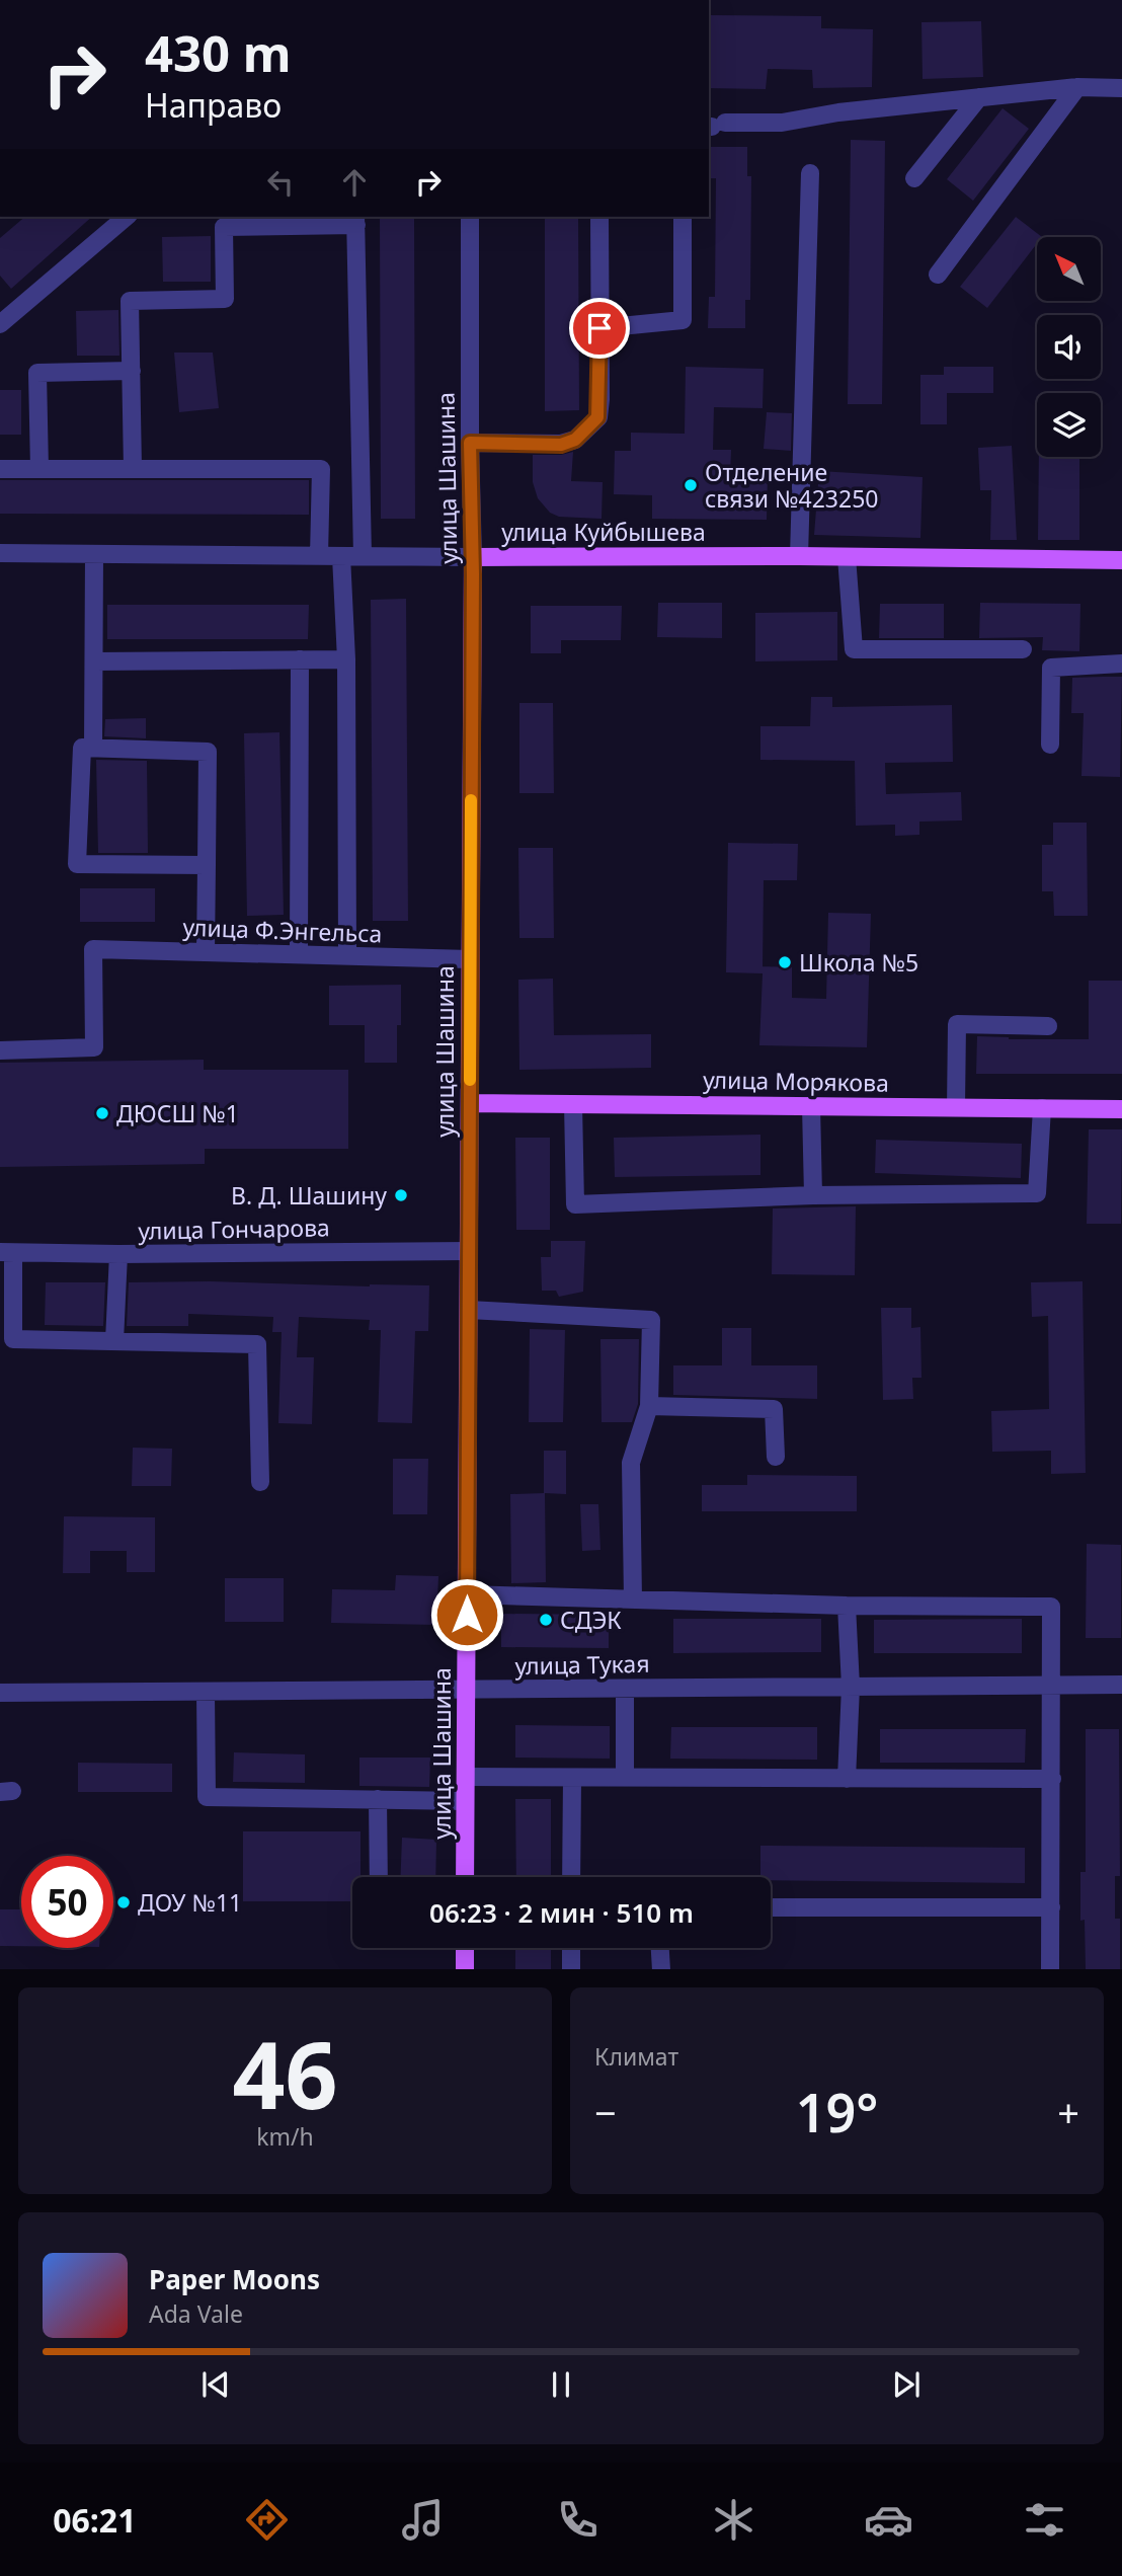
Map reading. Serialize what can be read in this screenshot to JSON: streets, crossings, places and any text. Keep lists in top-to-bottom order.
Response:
{
  "streets": {
    "main road": ["улица Шашина", "улица Куйбышева", "улица Морякова"],
    "street": ["улица Ф.Энгельса", "улица Гончарова", "улица Тукая"]
  },
  "crossings": [
    ["улица Шашина", "улица Куйбышева"],
    ["улица Шашина", "улица Ф.Энгельса"],
    ["улица Шашина", "улица Морякова"],
    ["улица Шашина", "улица Гончарова"],
    ["улица Шашина", "улица Тукая"]
  ],
  "places": [
    "Отделение связи №423250",
    "Школа №5",
    "ДЮСШ №1",
    "В. Д. Шашину",
    "СДЭК",
    "ДОУ №11"
  ],
  "north": "top left",
  "page": {
    "turn": ["430 m", "Направо"],
    "limit": "50",
    "trip": "06:23 · 2 мин · 510 m",
    "tile": [
      ["46", "km/h"],
      "Климат"
    ],
    "heat": ["−", "19°", "+"],
    "song": ["Paper Moons", "Ada Vale"],
    "tabs": "06:21"
  }
}
